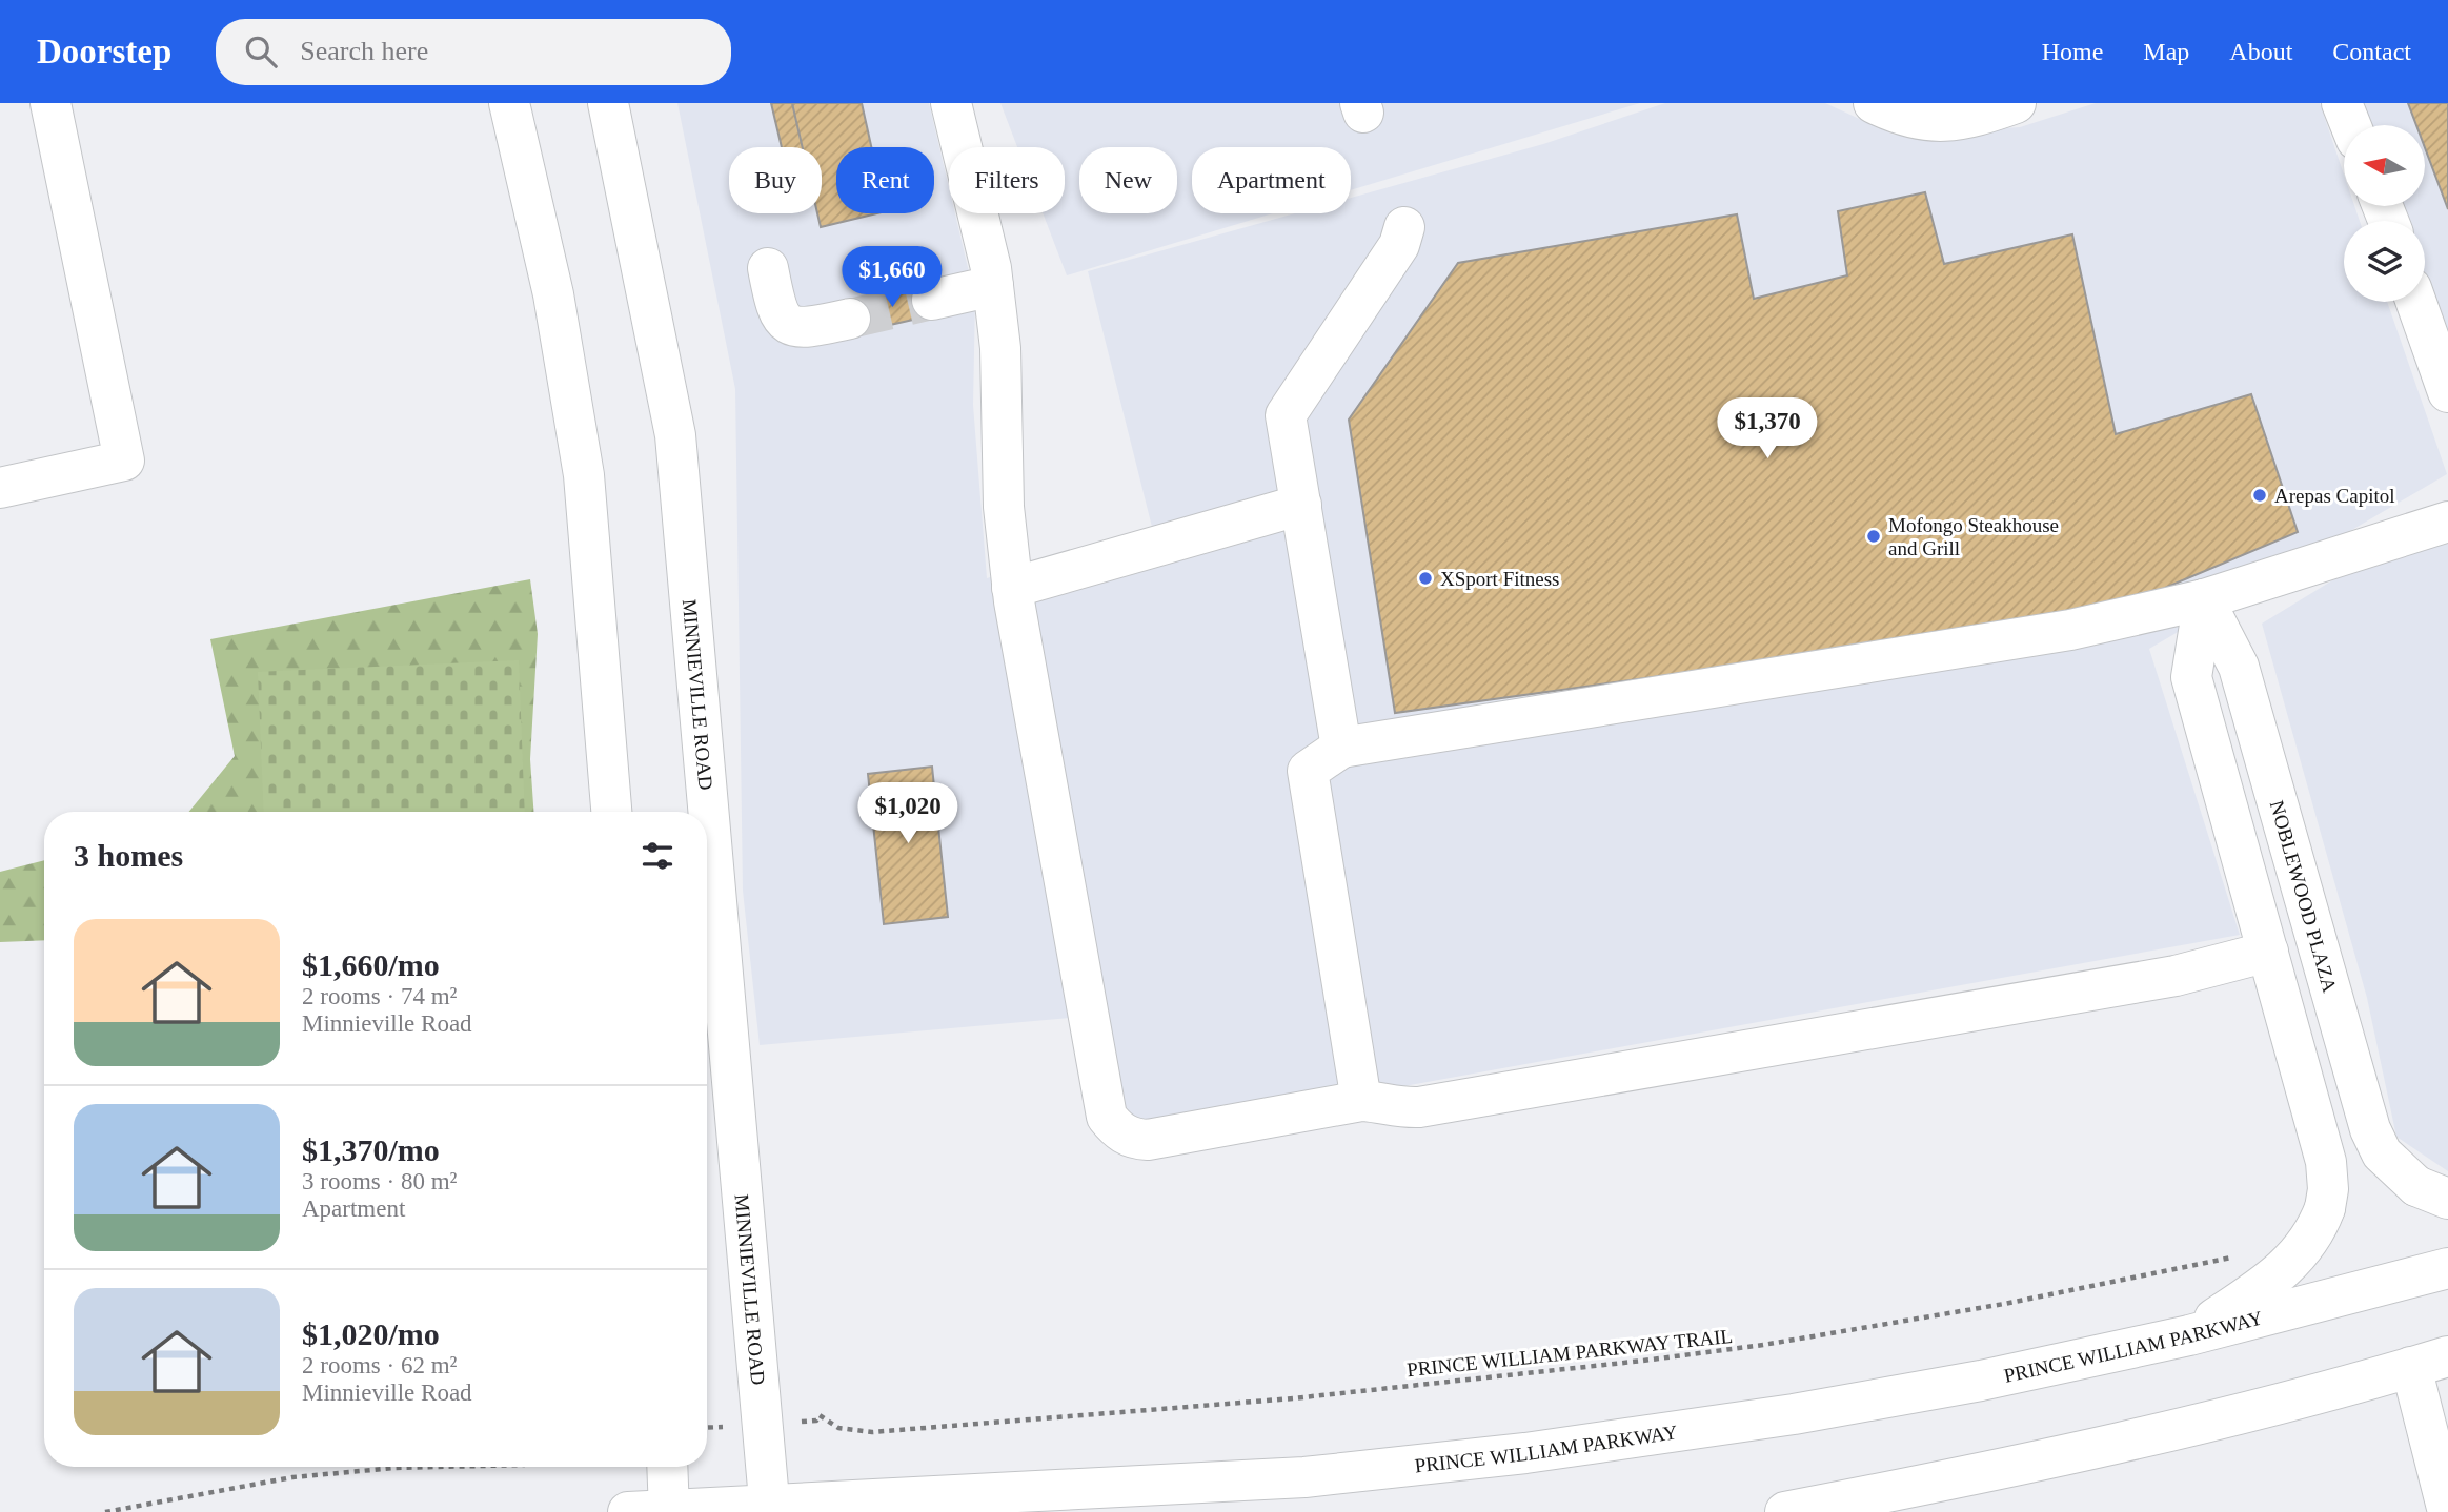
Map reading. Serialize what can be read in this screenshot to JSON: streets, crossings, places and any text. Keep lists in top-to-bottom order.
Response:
{
  "streets": {
    "main road": ["MINNIEVILLE ROAD", "NOBLEWOOD PLAZA", "PRINCE WILLIAM PARKWAY"],
    "path": ["PRINCE WILLIAM PARKWAY TRAIL"]
  },
  "crossings": [
    ["MINNIEVILLE ROAD", "PRINCE WILLIAM PARKWAY"]
  ],
  "places": ["Arepas Capitol", "Mofongo Steakhouse and Grill", "XSport Fitness"],
  "north": "left",
  "page": {
    "header": "Doorstep",
    "search": "Search here",
    "nav": [
      "Home",
      "Map",
      "About",
      "Contact"
    ],
    "chip": [
      "Buy",
      "Rent",
      "Filters",
      "New",
      "Apartment"
    ],
    "price": ["$1,660", "$1,370", "$1,020"],
    "heading": "3 homes",
    "list": [
      {
        "name": "$1,660/mo",
        "note": "2 rooms · 74 m² · Minnieville Road"
      },
      {
        "name": "$1,370/mo",
        "note": "3 rooms · 80 m² · Apartment"
      },
      {
        "name": "$1,020/mo",
        "note": "2 rooms · 62 m² · Minnieville Road"
      }
    ]
  }
}
